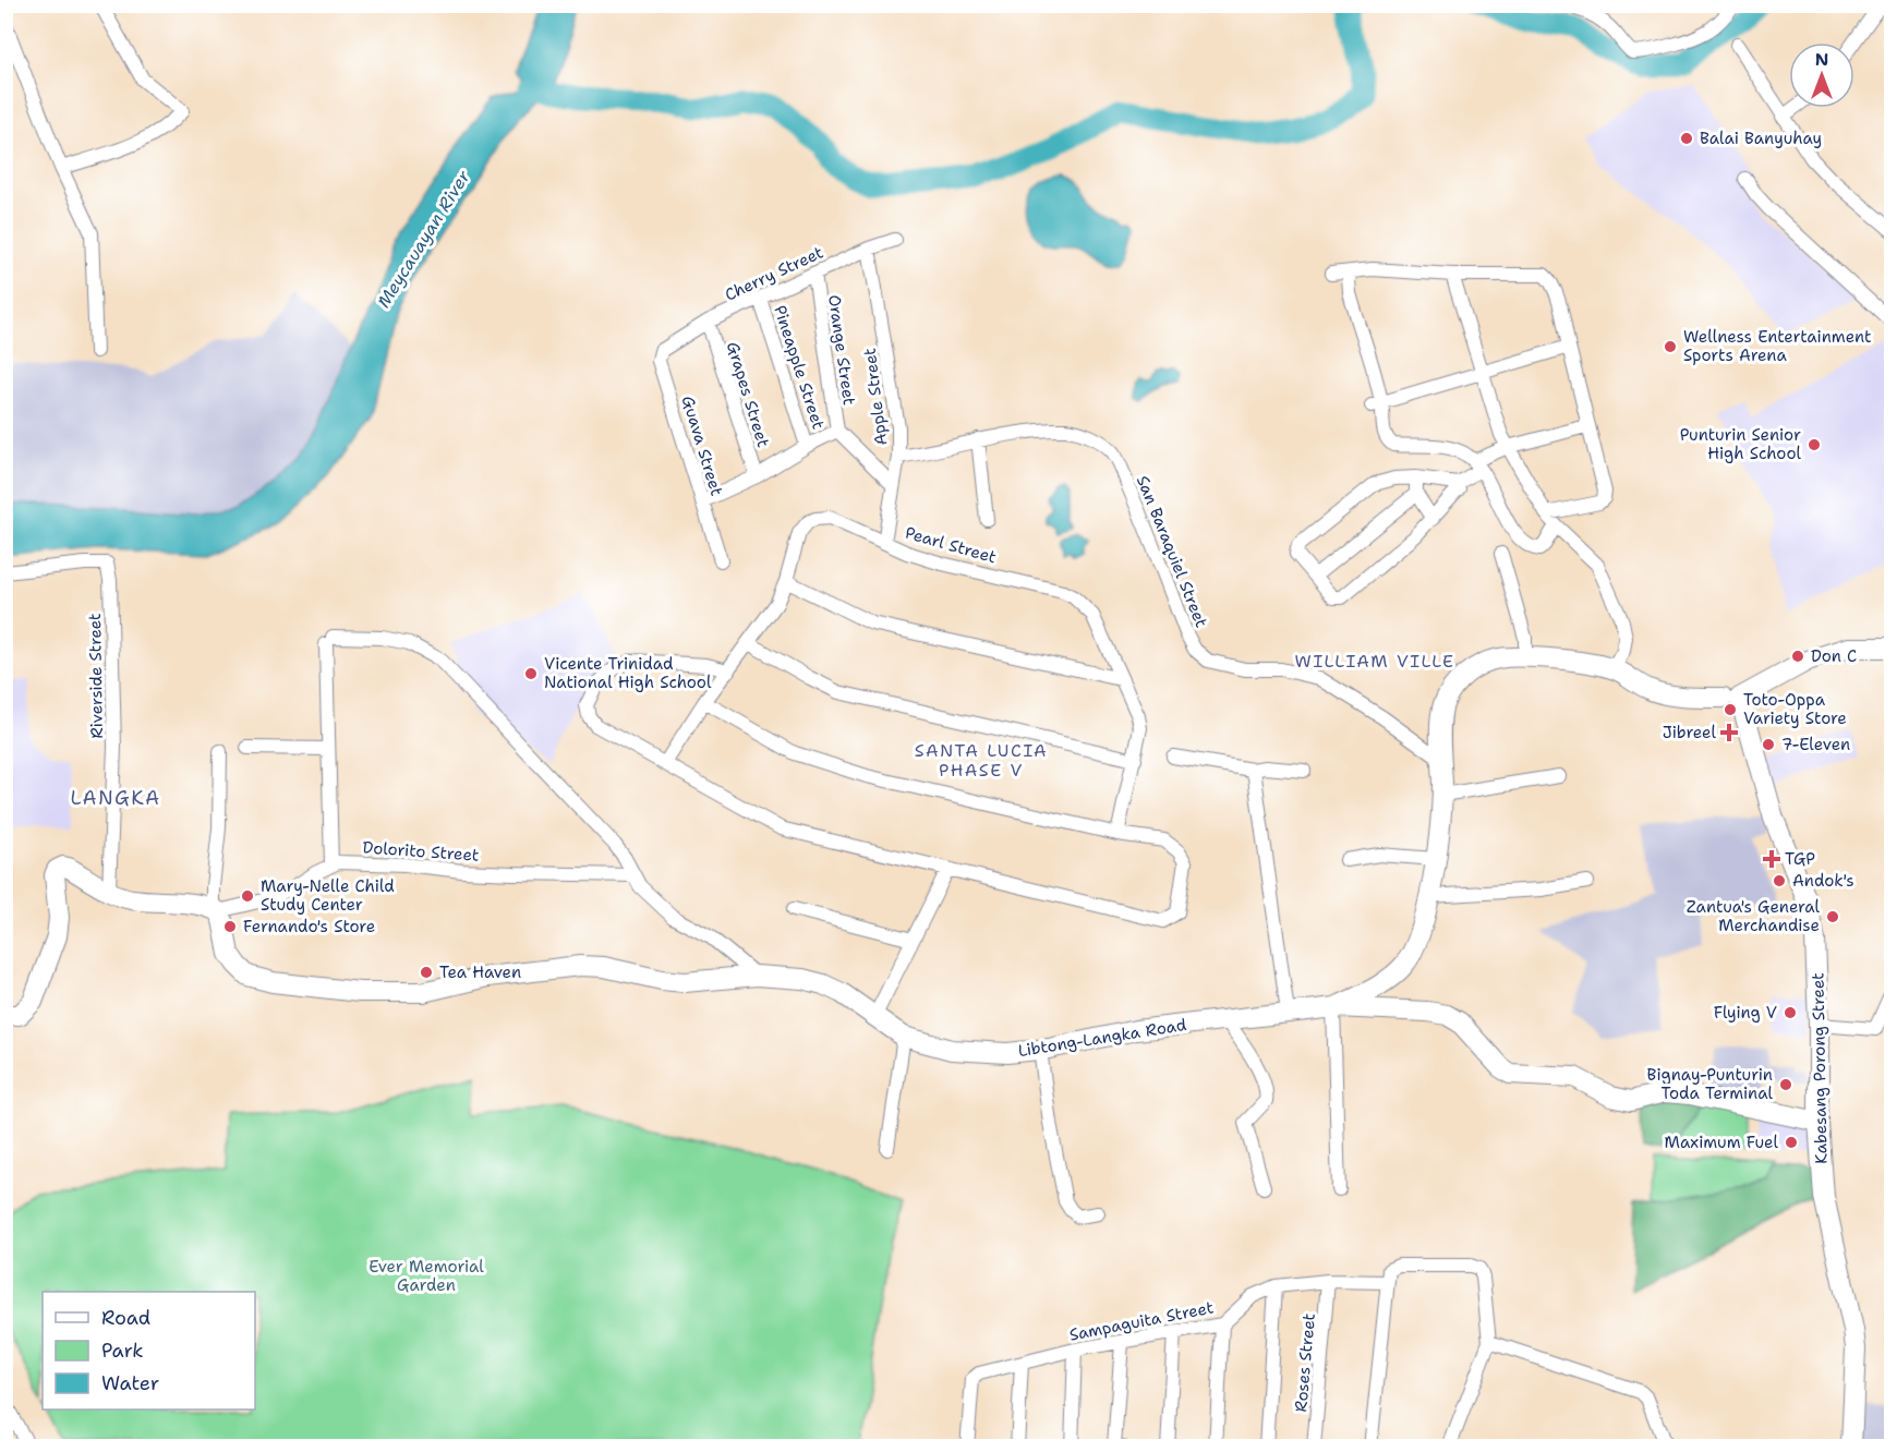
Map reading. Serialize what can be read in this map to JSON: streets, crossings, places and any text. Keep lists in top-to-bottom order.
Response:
{
  "streets": {
    "main road": ["Libtong-Langka Road", "Kabesang Porong Street"],
    "street": [
      "Cherry Street",
      "Orange Street",
      "Pineapple Street",
      "Grapes Street",
      "Apple Street",
      "Guava Street",
      "Pearl Street",
      "San Baraquiel Street",
      "Riverside Street",
      "Dolorito Street",
      "Sampaguita Street",
      "Roses Street"
    ]
  },
  "crossings": [
    ["Cherry Street", "Orange Street"],
    ["Cherry Street", "Pineapple Street"],
    ["Cherry Street", "Grapes Street"],
    ["Cherry Street", "Apple Street"],
    ["Cherry Street", "Guava Street"],
    ["Apple Street", "Pearl Street"],
    ["Apple Street", "San Baraquiel Street"],
    ["Dolorito Street", "Libtong-Langka Road"],
    ["Sampaguita Street", "Roses Street"]
  ],
  "districts": ["WILLIAM VILLE", "SANTA LUCIA PHASE V", "LANGKA"],
  "water": ["Meycauayan River"],
  "parks": ["Ever Memorial Garden"],
  "places": {
    "other": [
      "Balai Banyuhay",
      "Wellness Entertainment Sports Arena",
      "Punturin Senior High School",
      "Don C",
      "Vicente Trinidad National High School",
      "Toto-Oppa Variety Store",
      "7-Eleven",
      "Andok's",
      "Mary-Nelle Child Study Center",
      "Zantua's General Merchandise",
      "Fernando's Store",
      "Tea Haven",
      "Flying V",
      "Bignay-Punturin Toda Terminal",
      "Maximum Fuel"
    ],
    "health": ["Jibreel", "TGP"]
  },
  "legend": ["Road", "Park", "Water"],
  "north": "top"
}
